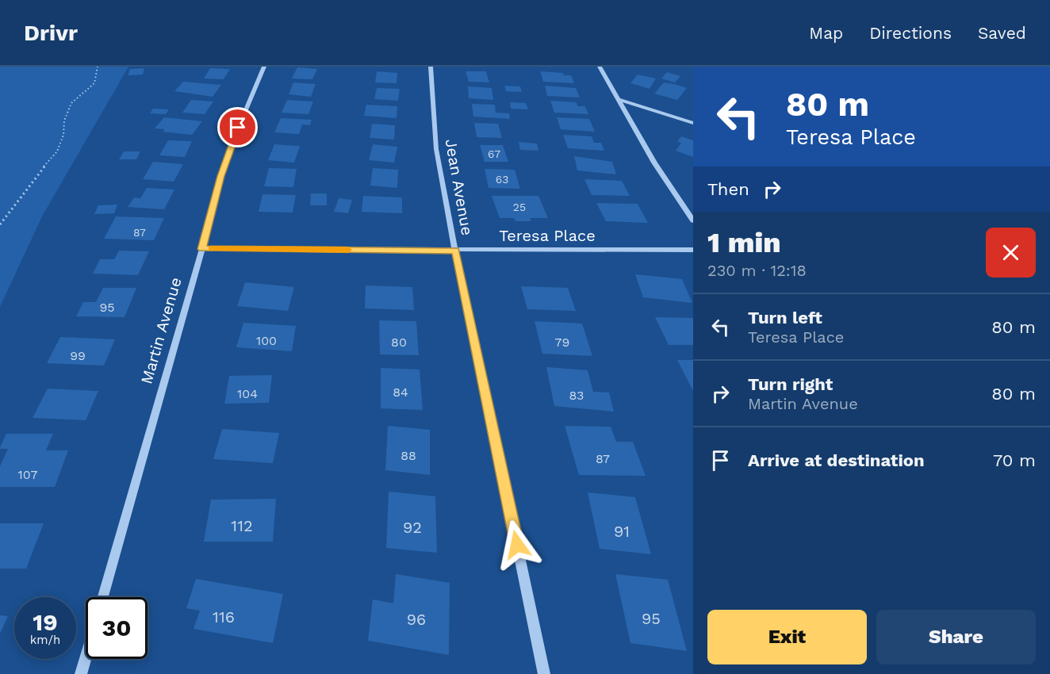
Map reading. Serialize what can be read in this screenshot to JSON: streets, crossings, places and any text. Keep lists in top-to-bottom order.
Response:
{
  "streets": {
    "street": ["Jean Avenue", "Teresa Place", "Martin Avenue"]
  },
  "crossings": [
    ["Jean Avenue", "Teresa Place"],
    ["Teresa Place", "Martin Avenue"]
  ],
  "house_numbers": [
    "67",
    "63",
    "25",
    "87",
    "95",
    "100",
    "80",
    "79",
    "99",
    "84",
    "104",
    "83",
    "88",
    "87",
    "107",
    "112",
    "92",
    "91",
    "116",
    "95",
    "96"
  ],
  "page": {
    "header": "Drivr",
    "nav": ["Map", "Directions", "Saved"],
    "turn": ["80 m", "Teresa Place"],
    "then": "Then",
    "heading": ["1 min", "230 m · 12:18"],
    "list": [
      {
        "name": "Turn left",
        "note": "Teresa Place",
        "value": "80 m"
      },
      {
        "name": "Turn right",
        "note": "Martin Avenue",
        "value": "80 m"
      },
      {
        "name": "Arrive at destination",
        "value": "70 m"
      }
    ],
    "speed": "19 km/h",
    "limit": "30",
    "buttons": ["Exit", "Share"]
  }
}
